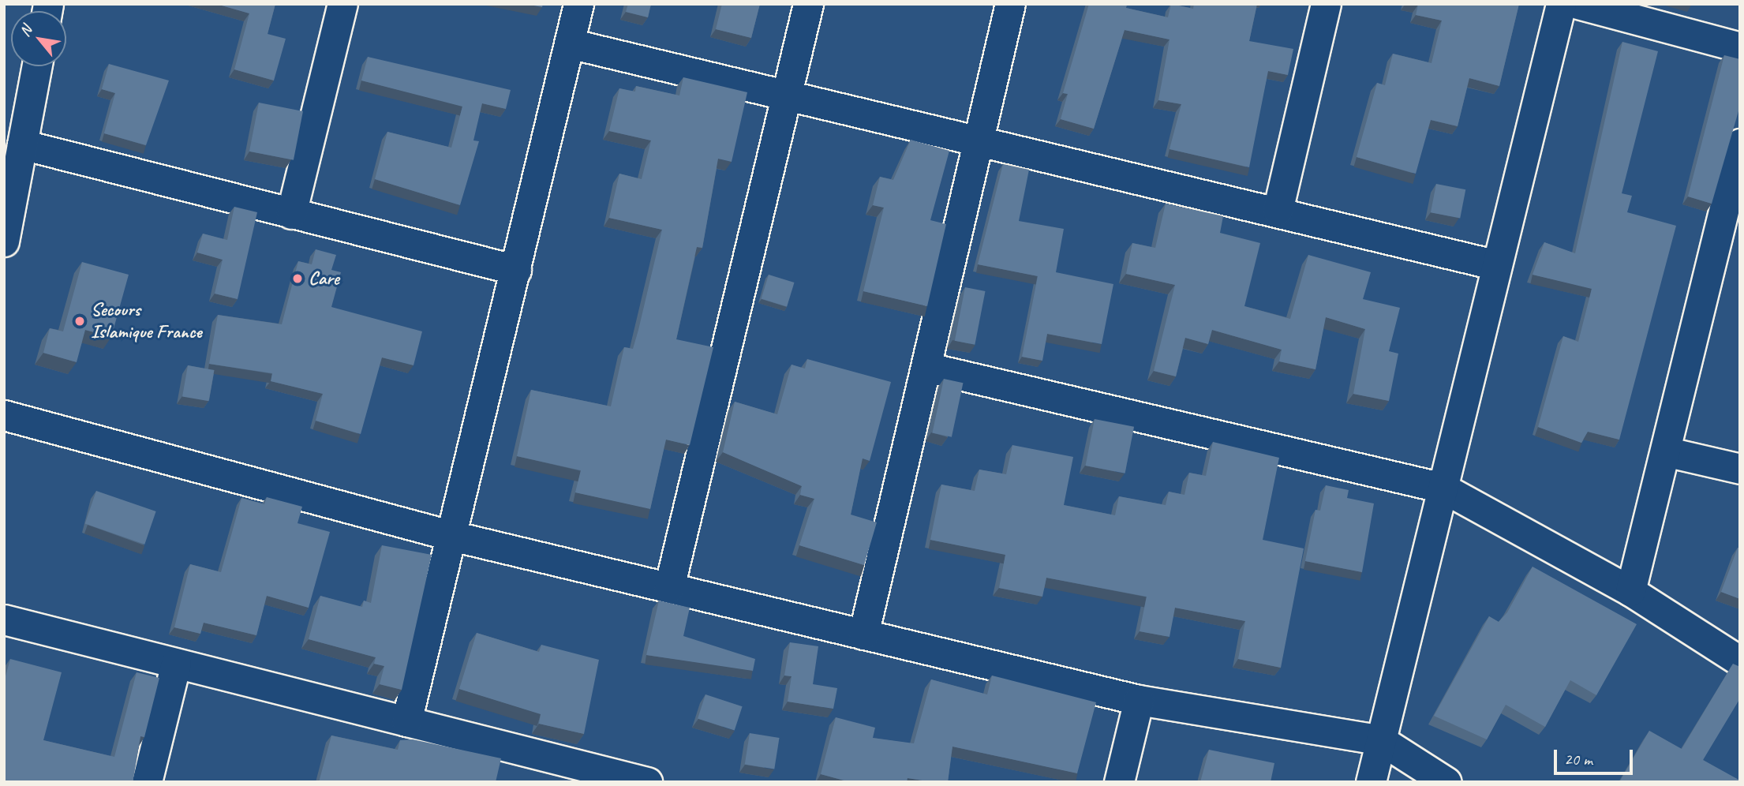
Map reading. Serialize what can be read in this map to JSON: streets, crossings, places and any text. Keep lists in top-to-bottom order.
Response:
{
  "places": ["Care", "Secours Islamique France"],
  "scale_bar": "20 m",
  "north": "top left"
}
